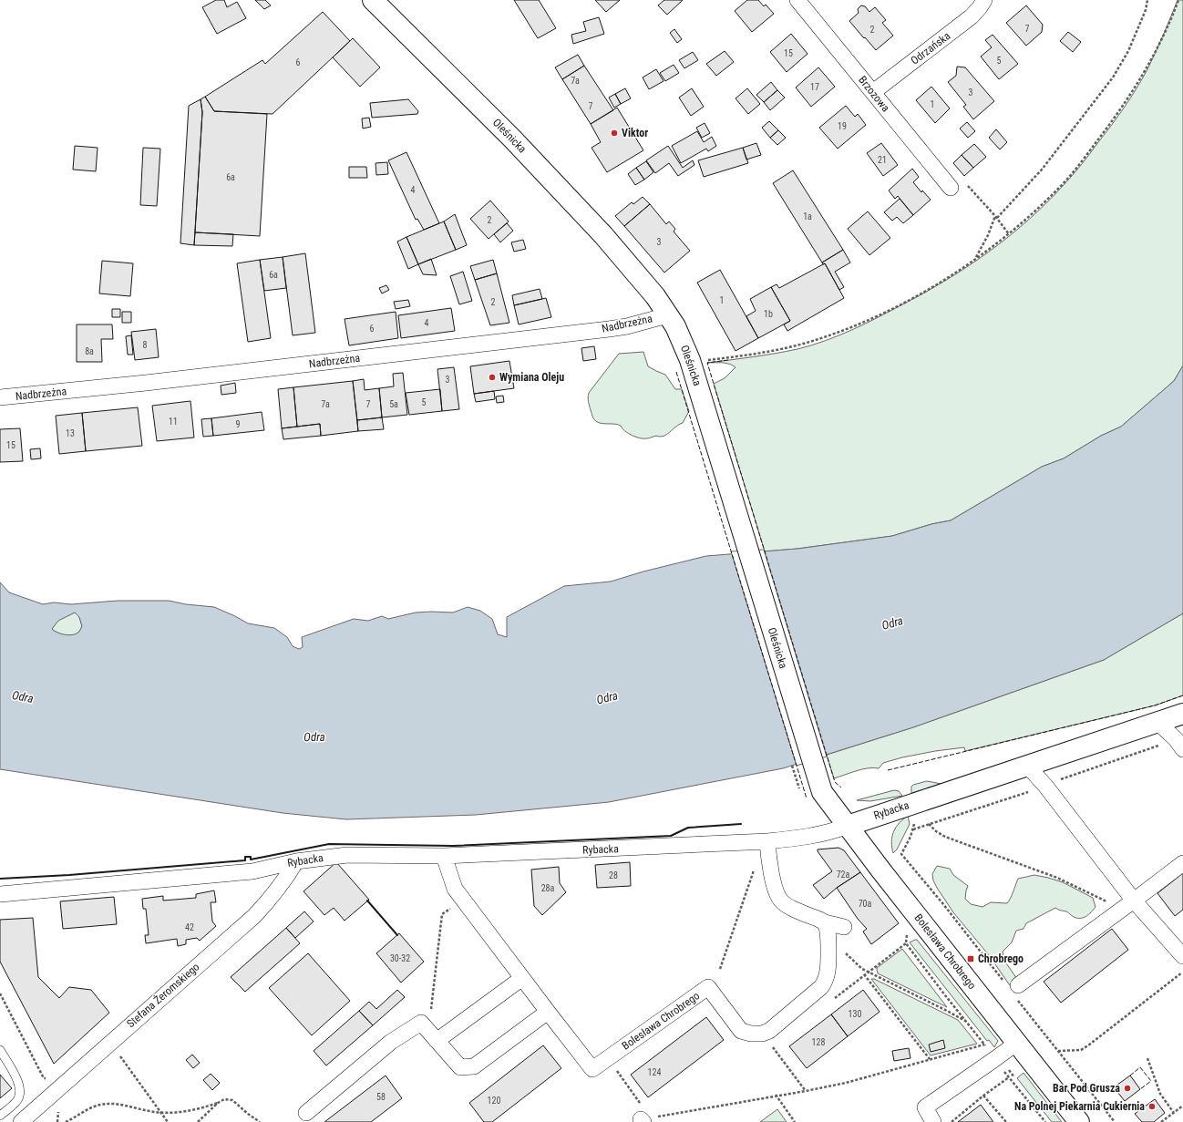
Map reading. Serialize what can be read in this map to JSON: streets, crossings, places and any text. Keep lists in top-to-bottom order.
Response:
{
  "streets": {
    "main road": ["Oleśnicka", "Rybacka", "Bolesława Chrobrego"],
    "street": [
      "Odrzańska",
      "Brzozowa",
      "Nadbrzeżna",
      "Stefana Żeromskiego"
    ]
  },
  "crossings": [
    ["Odrzańska", "Brzozowa"],
    ["Oleśnicka", "Nadbrzeżna"],
    ["Oleśnicka", "Rybacka"],
    ["Oleśnicka", "Bolesława Chrobrego"],
    ["Rybacka", "Bolesława Chrobrego"],
    ["Rybacka", "Stefana Żeromskiego"]
  ],
  "water": ["Odra"],
  "places": {
    "other": [
      "Viktor",
      "Wymiana Oleju",
      "Bar Pod Grusza",
      "Na Polnej Piekarnia Cukiernia"
    ],
    "transit": ["Chrobrego"]
  },
  "house_numbers": [
    "7",
    "2",
    "15",
    "5",
    "6",
    "7a",
    "17",
    "3",
    "1",
    "7",
    "19",
    "21",
    "6a",
    "4",
    "1a",
    "2",
    "3",
    "6a",
    "1",
    "2",
    "1b",
    "4",
    "6",
    "8",
    "8a",
    "3",
    "5",
    "7a",
    "7",
    "5a",
    "11",
    "9",
    "13",
    "15",
    "72a",
    "28",
    "28a",
    "70a",
    "42",
    "30-32",
    "130",
    "128",
    "124",
    "58",
    "120"
  ]
}
